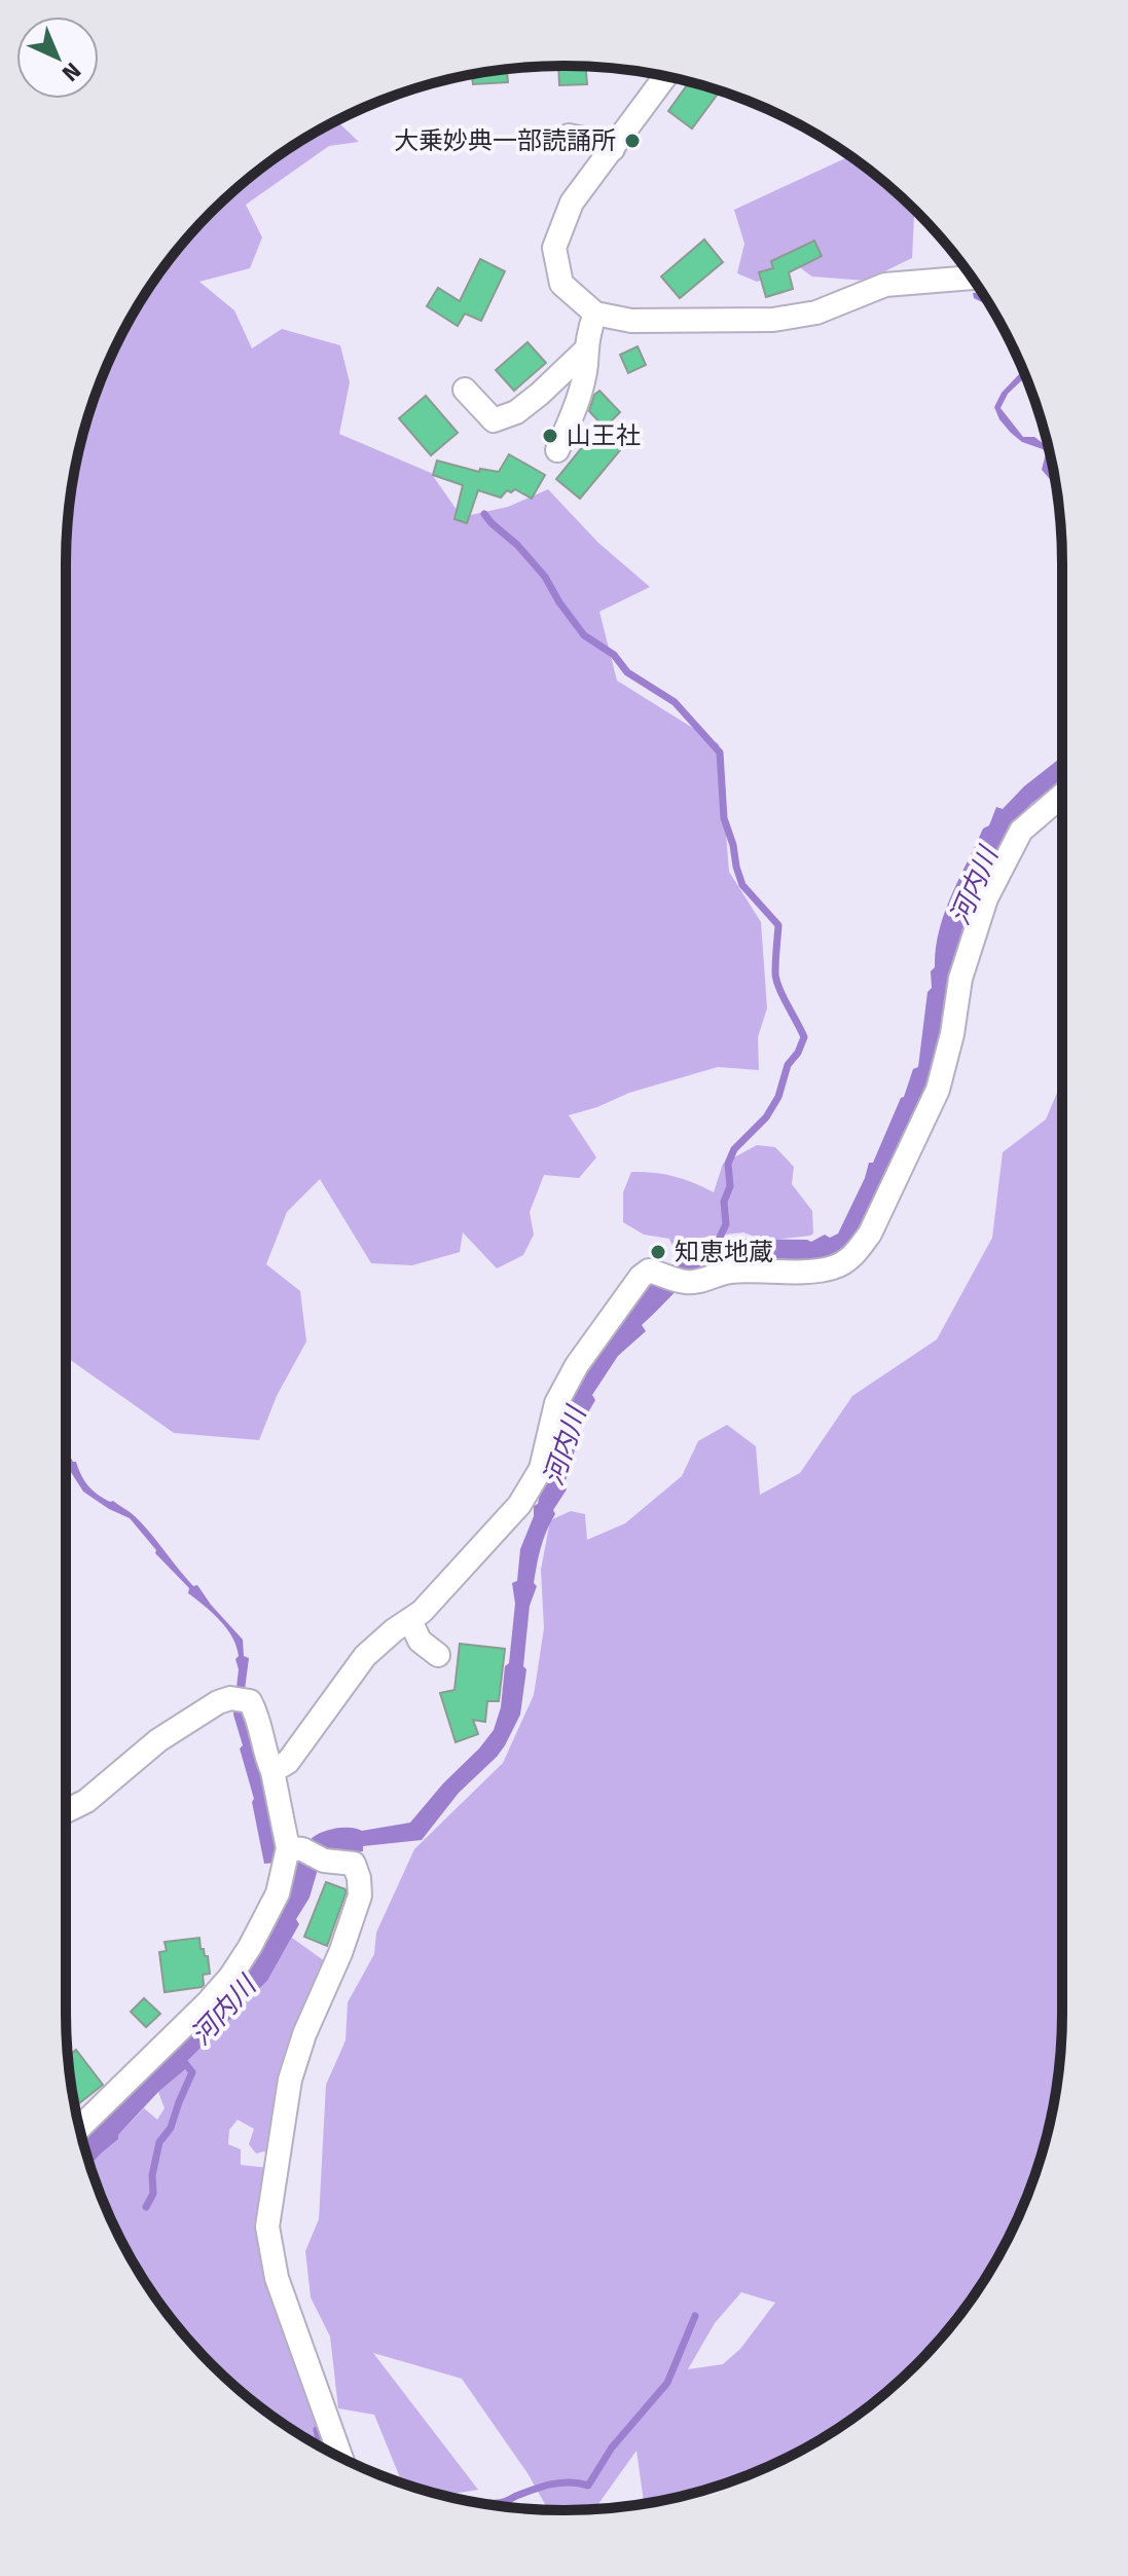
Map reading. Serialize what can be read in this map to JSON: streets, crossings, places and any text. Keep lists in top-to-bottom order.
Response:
{
  "water": ["河内川"],
  "places": ["大乗妙典一部読誦所", "山王社", "知恵地蔵"],
  "north": "bottom right"
}
